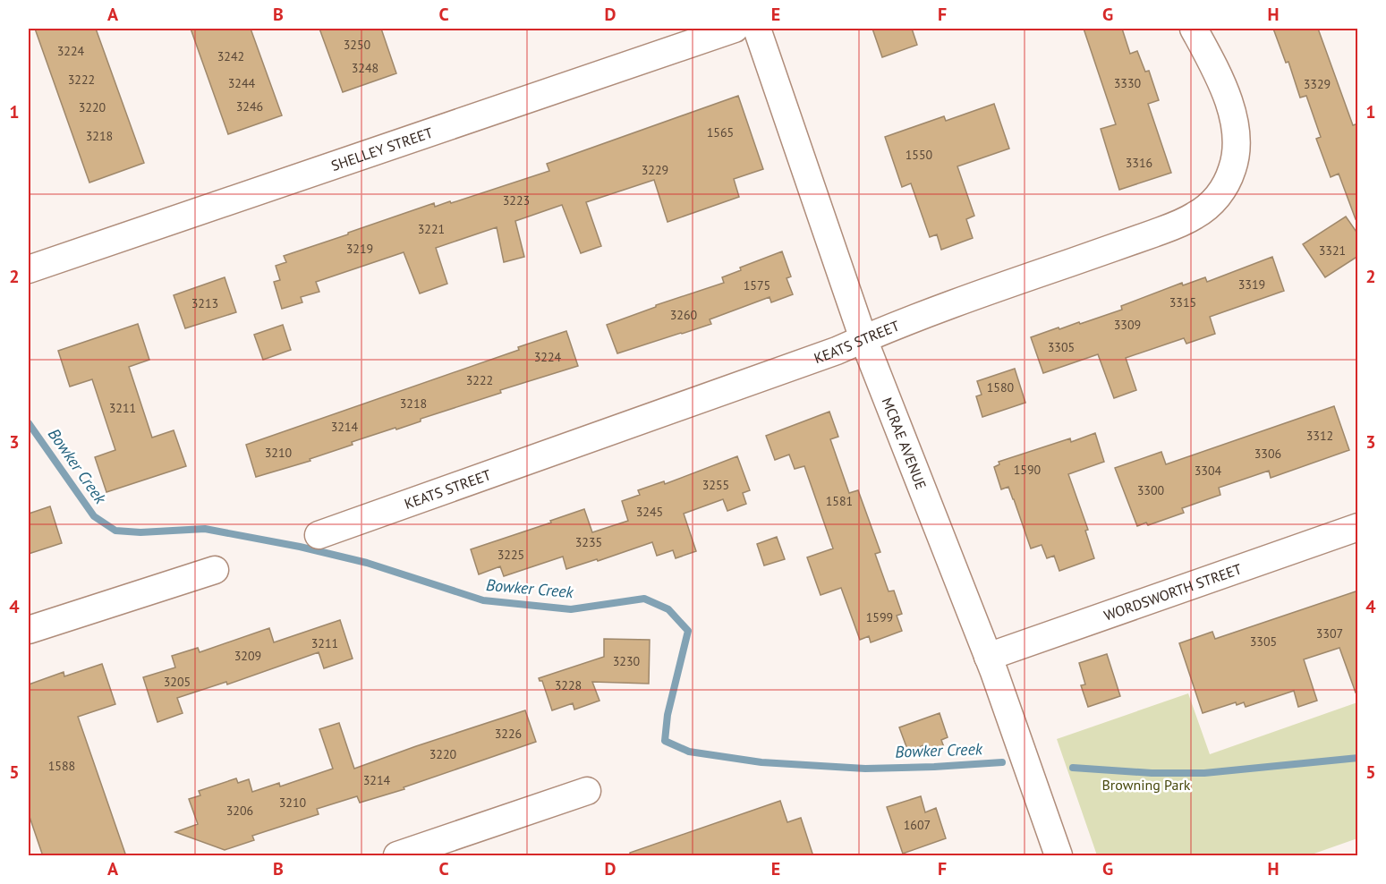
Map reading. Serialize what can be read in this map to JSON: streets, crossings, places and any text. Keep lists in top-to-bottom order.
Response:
{
  "streets": {
    "street": [
      "SHELLEY STREET",
      "KEATS STREET",
      "MCRAE AVENUE",
      "WORDSWORTH STREET"
    ]
  },
  "crossings": [
    ["KEATS STREET", "MCRAE AVENUE"],
    ["MCRAE AVENUE", "WORDSWORTH STREET"]
  ],
  "water": ["Bowker Creek"],
  "parks": ["Browning Park"],
  "house_numbers": [
    "3250",
    "3224",
    "3242",
    "3248",
    "3222",
    "3244",
    "3330",
    "3329",
    "3246",
    "3220",
    "1565",
    "3218",
    "1550",
    "3316",
    "3229",
    "3223",
    "3221",
    "3219",
    "3321",
    "3319",
    "1575",
    "3315",
    "3213",
    "3260",
    "3309",
    "3305",
    "3224",
    "3222",
    "1580",
    "3218",
    "3211",
    "3214",
    "3312",
    "3210",
    "3306",
    "1590",
    "3304",
    "3255",
    "3300",
    "1581",
    "3245",
    "3235",
    "3225",
    "1599",
    "3307",
    "3305",
    "3211",
    "3209",
    "3230",
    "3205",
    "3228",
    "3226",
    "3220",
    "1588",
    "3214",
    "3210",
    "3206",
    "1607"
  ],
  "grid": {
    "columns": [
      "A",
      "B",
      "C",
      "D",
      "E",
      "F",
      "G",
      "H"
    ],
    "rows": [
      "1",
      "2",
      "3",
      "4",
      "5"
    ]
  }
}
